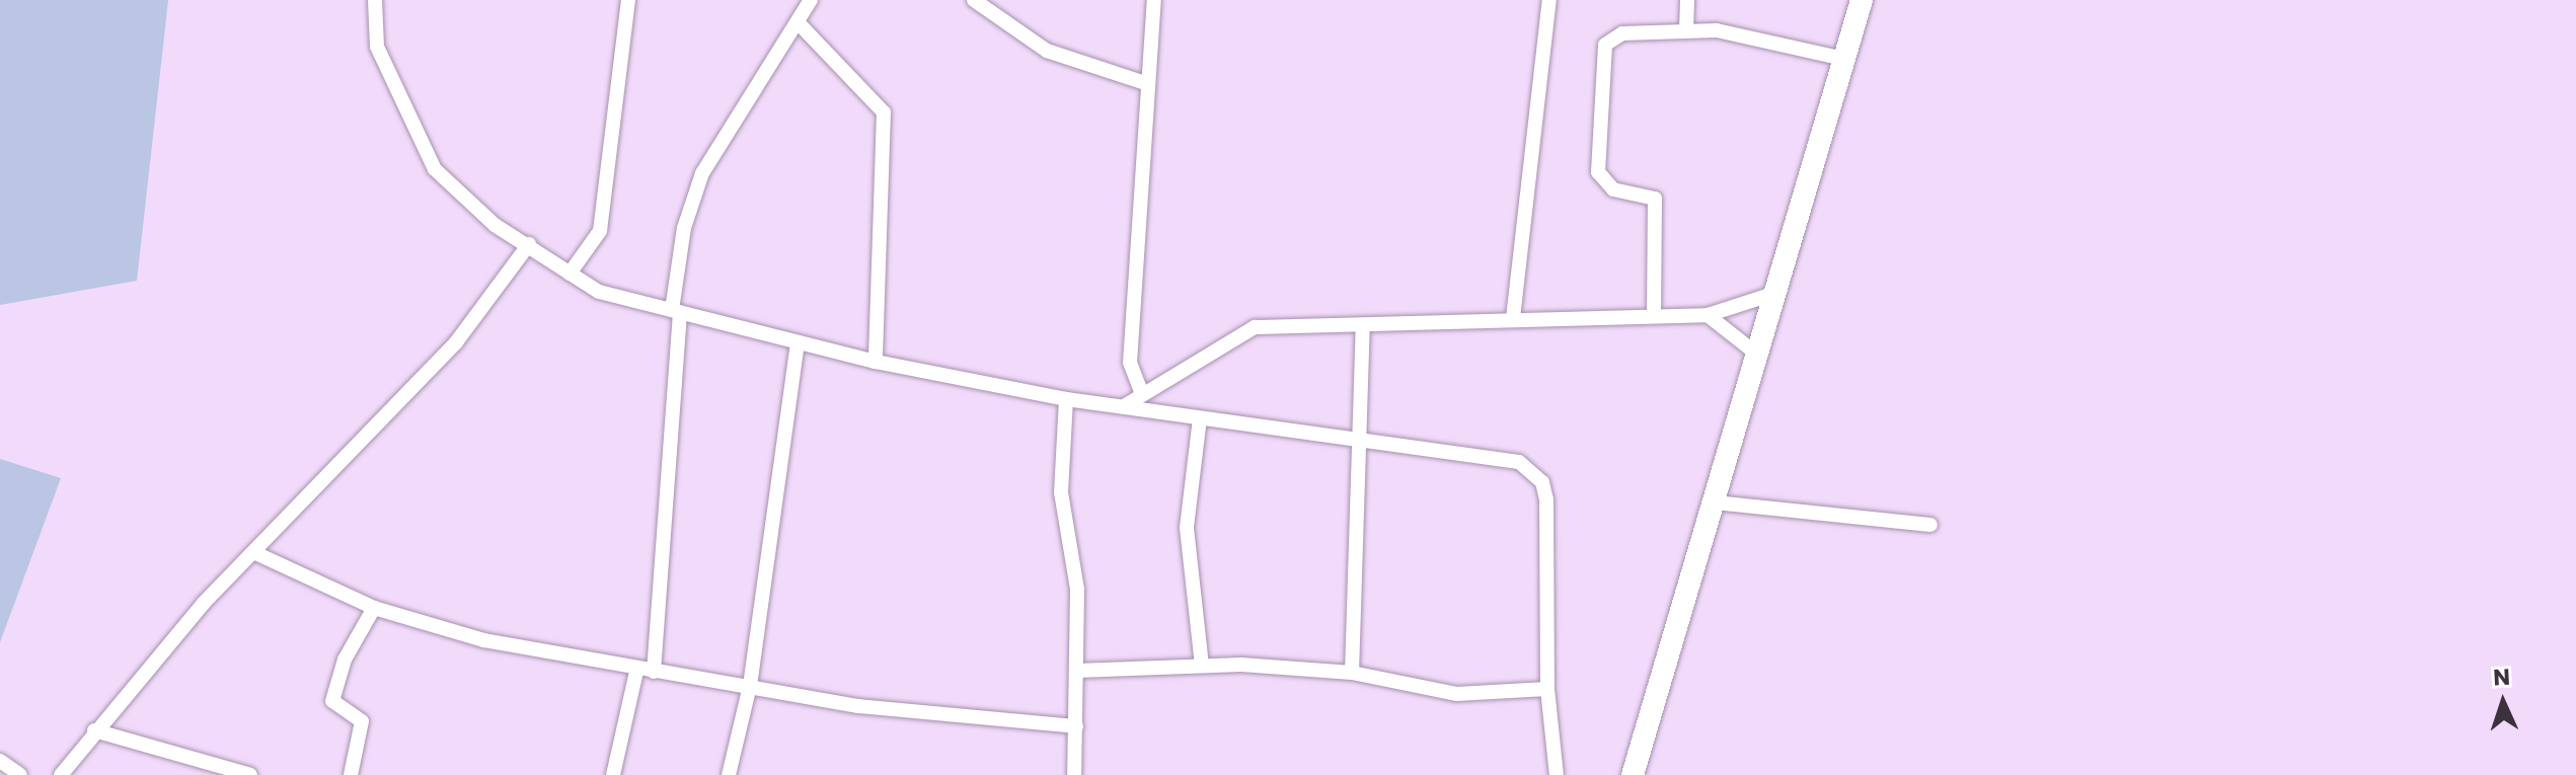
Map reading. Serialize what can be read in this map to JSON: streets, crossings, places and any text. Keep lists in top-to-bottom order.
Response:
{
  "north": "top"
}
